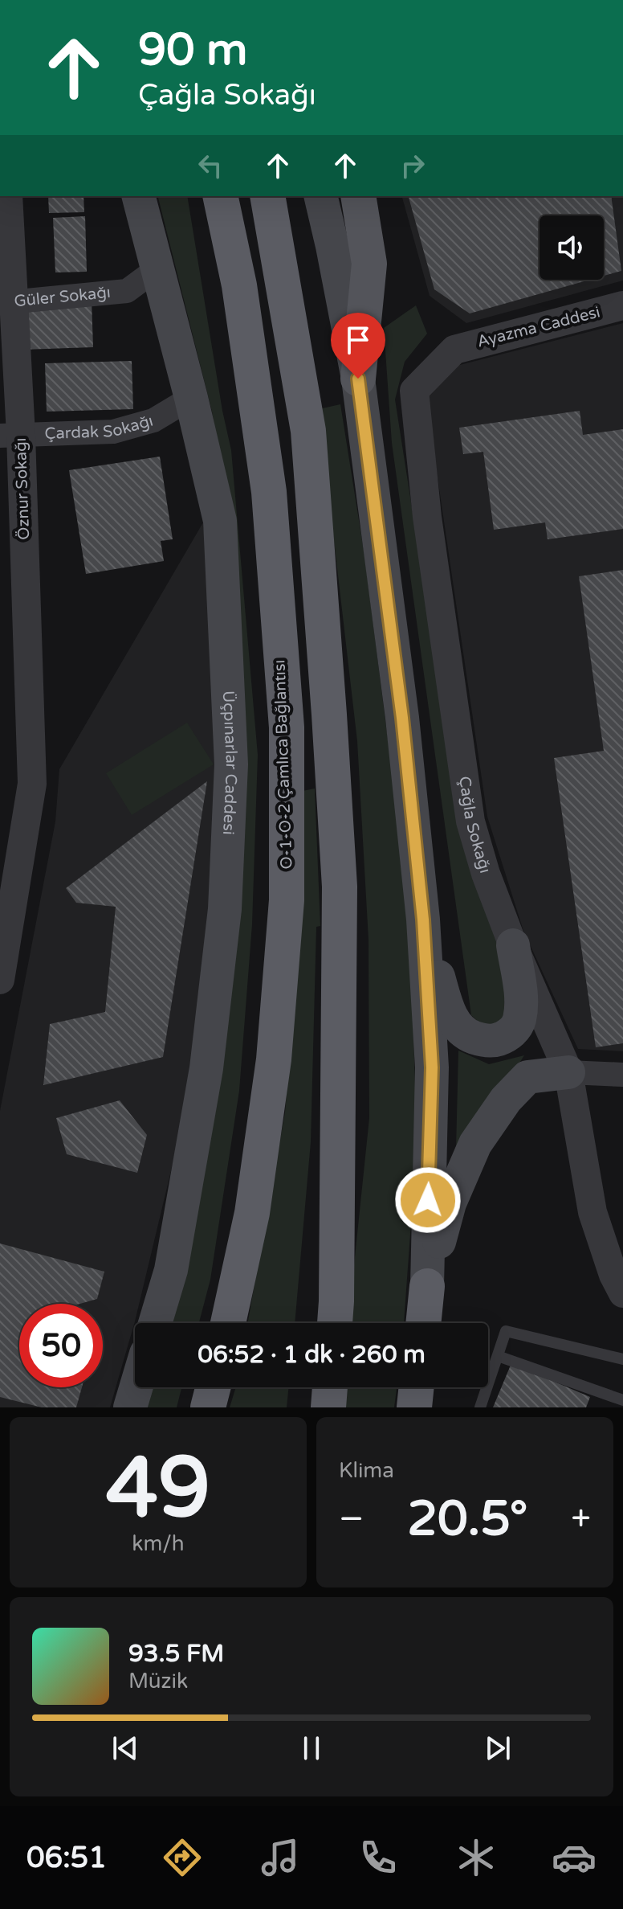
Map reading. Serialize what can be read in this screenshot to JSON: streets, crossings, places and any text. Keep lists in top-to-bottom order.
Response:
{
  "streets": {
    "highway": ["O-1-O-2 Çamlıca Bağlantısı"],
    "main road": ["Üçpınarlar Caddesi"],
    "street": [
      "Güler Sokağı",
      "Ayazma Caddesi",
      "Çardak Sokağı",
      "Öznur Sokağı",
      "Çağla Sokağı"
    ]
  },
  "crossings": [
    ["Güler Sokağı", "Öznur Sokağı"],
    ["Güler Sokağı", "Üçpınarlar Caddesi"],
    ["Ayazma Caddesi", "Çağla Sokağı"],
    ["Çardak Sokağı", "Öznur Sokağı"],
    ["Çardak Sokağı", "Üçpınarlar Caddesi"]
  ],
  "page": {
    "turn": ["90 m", "Çağla Sokağı"],
    "limit": "50",
    "trip": "06:52 · 1 dk · 260 m",
    "tile": [
      ["49", "km/h"],
      "Klima"
    ],
    "heat": ["−", "20.5°", "+"],
    "song": ["93.5 FM", "Müzik"],
    "tabs": "06:51"
  }
}
